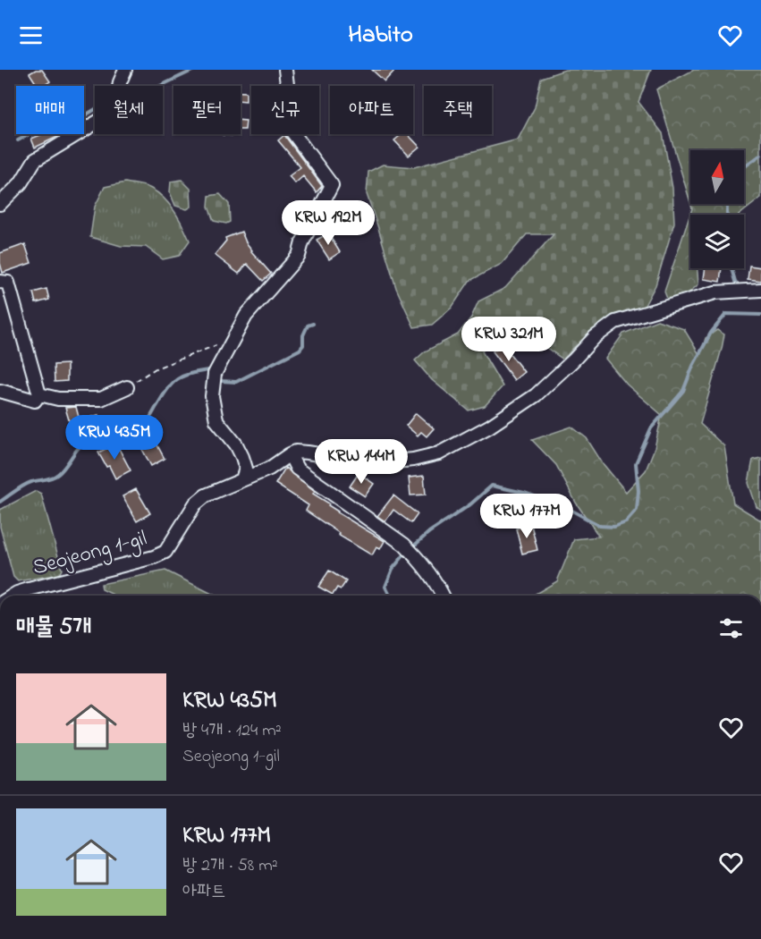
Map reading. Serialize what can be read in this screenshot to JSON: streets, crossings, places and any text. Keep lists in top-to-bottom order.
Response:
{
  "streets": {
    "street": ["Seojeong 1-gil"]
  },
  "north": "top",
  "page": {
    "header": "Habito",
    "chip": [
      "매매",
      "월세",
      "필터",
      "신규",
      "아파트",
      "주택"
    ],
    "price": [
      "KRW 192M",
      "KRW 321M",
      "KRW 435M",
      "KRW 144M",
      "KRW 177M"
    ],
    "heading": "매물 5개",
    "list": [
      {
        "name": "KRW 435M",
        "note": "방 4개 · 124 m² · Seojeong 1-gil"
      },
      {
        "name": "KRW 177M",
        "note": "방 2개 · 58 m² · 아파트"
      }
    ]
  }
}
